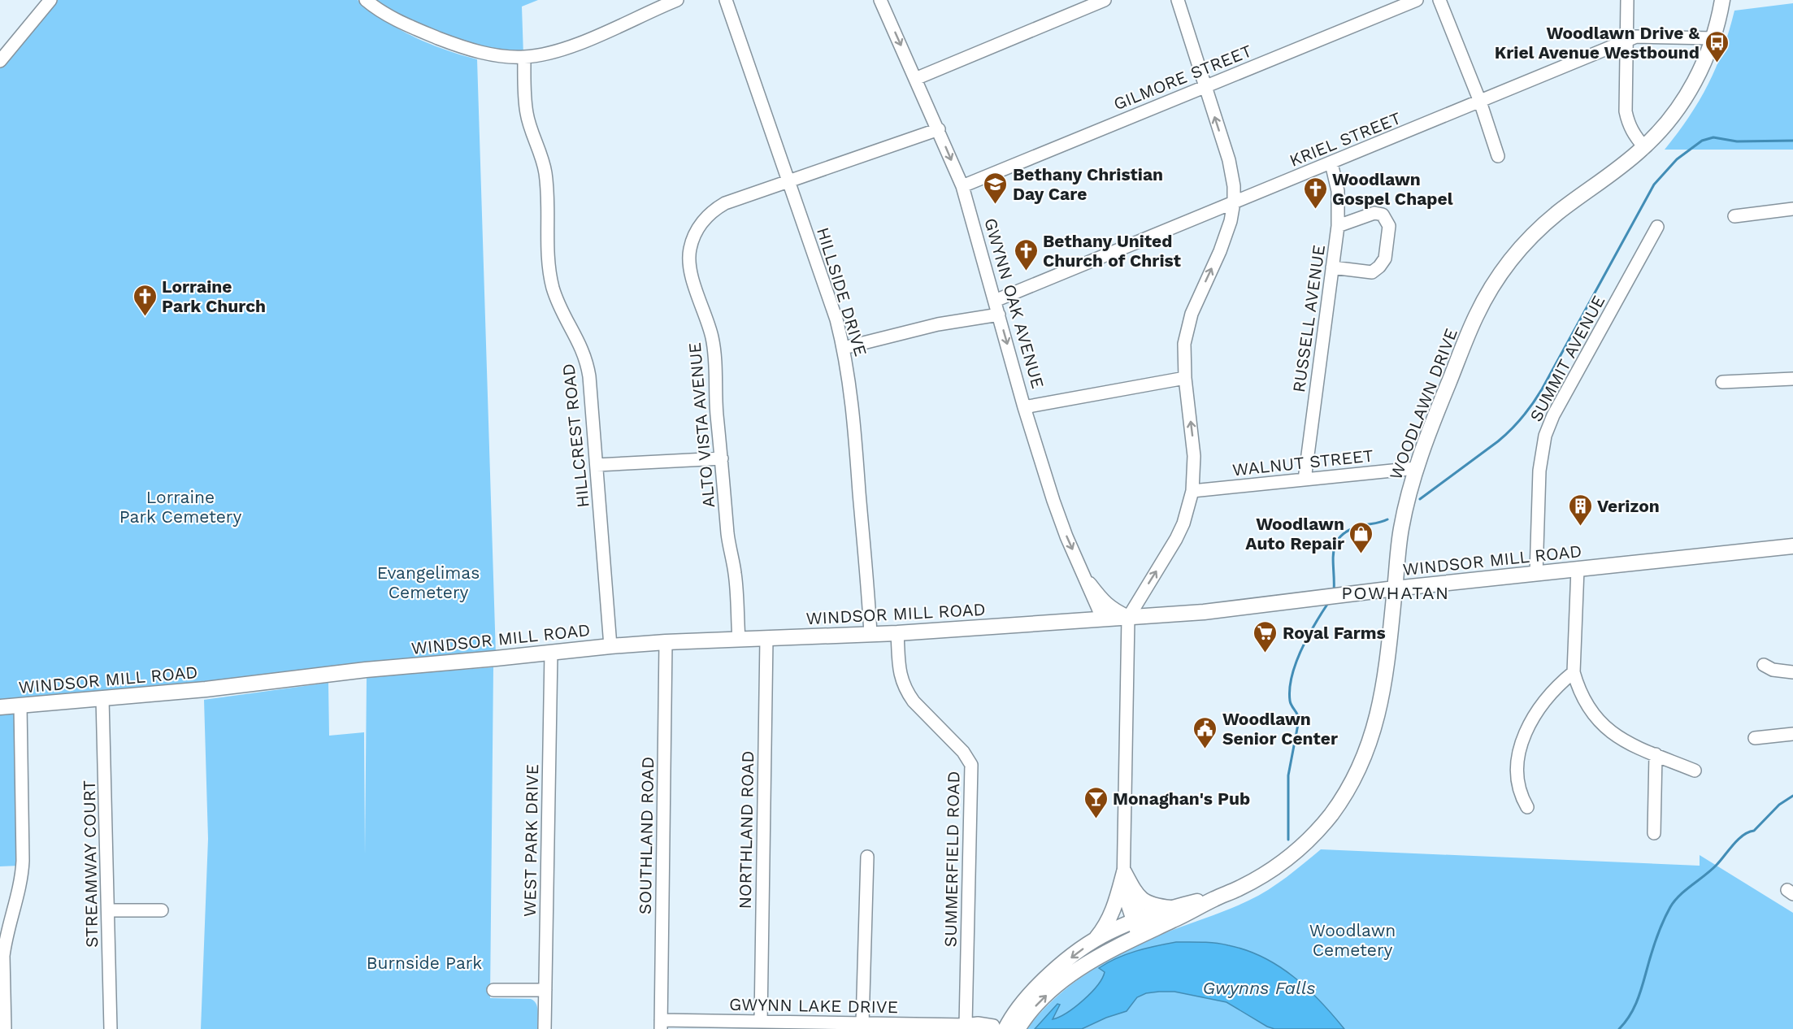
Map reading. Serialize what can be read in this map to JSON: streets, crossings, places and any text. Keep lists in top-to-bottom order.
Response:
{
  "streets": {
    "main road": ["WOODLAWN DRIVE", "WINDSOR MILL ROAD"],
    "street": [
      "GILMORE STREET",
      "KRIEL STREET",
      "HILLSIDE DRIVE",
      "GWYNN OAK AVENUE",
      "RUSSELL AVENUE",
      "SUMMIT AVENUE",
      "ALTO VISTA AVENUE",
      "HILLCREST ROAD",
      "WALNUT STREET",
      "NORTHLAND ROAD",
      "SOUTHLAND ROAD",
      "WEST PARK DRIVE",
      "SUMMERFIELD ROAD",
      "STREAMWAY COURT",
      "GWYNN LAKE DRIVE"
    ]
  },
  "crossings": [
    ["GILMORE STREET", "GWYNN OAK AVENUE"],
    ["KRIEL STREET", "GWYNN OAK AVENUE"],
    ["KRIEL STREET", "RUSSELL AVENUE"],
    ["KRIEL STREET", "WOODLAWN DRIVE"],
    ["HILLSIDE DRIVE", "ALTO VISTA AVENUE"],
    ["HILLSIDE DRIVE", "WINDSOR MILL ROAD"],
    ["GWYNN OAK AVENUE", "ALTO VISTA AVENUE"],
    ["GWYNN OAK AVENUE", "WINDSOR MILL ROAD"],
    ["RUSSELL AVENUE", "WALNUT STREET"],
    ["SUMMIT AVENUE", "WINDSOR MILL ROAD"],
    ["WOODLAWN DRIVE", "WALNUT STREET"],
    ["WOODLAWN DRIVE", "WINDSOR MILL ROAD"],
    ["ALTO VISTA AVENUE", "WINDSOR MILL ROAD"],
    ["HILLCREST ROAD", "WINDSOR MILL ROAD"],
    ["WINDSOR MILL ROAD", "NORTHLAND ROAD"],
    ["WINDSOR MILL ROAD", "SOUTHLAND ROAD"],
    ["WINDSOR MILL ROAD", "WEST PARK DRIVE"],
    ["WINDSOR MILL ROAD", "SUMMERFIELD ROAD"],
    ["WINDSOR MILL ROAD", "STREAMWAY COURT"],
    ["NORTHLAND ROAD", "GWYNN LAKE DRIVE"],
    ["SOUTHLAND ROAD", "GWYNN LAKE DRIVE"],
    ["SUMMERFIELD ROAD", "GWYNN LAKE DRIVE"]
  ],
  "one_way": ["GWYNN OAK AVENUE"],
  "districts": ["POWHATAN"],
  "water": ["Gwynns Falls"],
  "parks": [
    "Lorraine Park Cemetery",
    "Evangelimas Cemetery",
    "Woodlawn Cemetery",
    "Burnside Park"
  ],
  "places": {
    "bus stop": ["Woodlawn Drive & Kriel Avenue Westbound"],
    "school or university": ["Bethany Christian Day Care"],
    "church": ["Woodlawn Gospel Chapel", "Bethany United Church of Christ", "Lorraine Park Church"],
    "building": ["Verizon"],
    "shop": ["Woodlawn Auto Repair"],
    "supermarket": ["Royal Farms"],
    "public building": ["Woodlawn Senior Center"],
    "bar": ["Monaghan's Pub"]
  }
}
